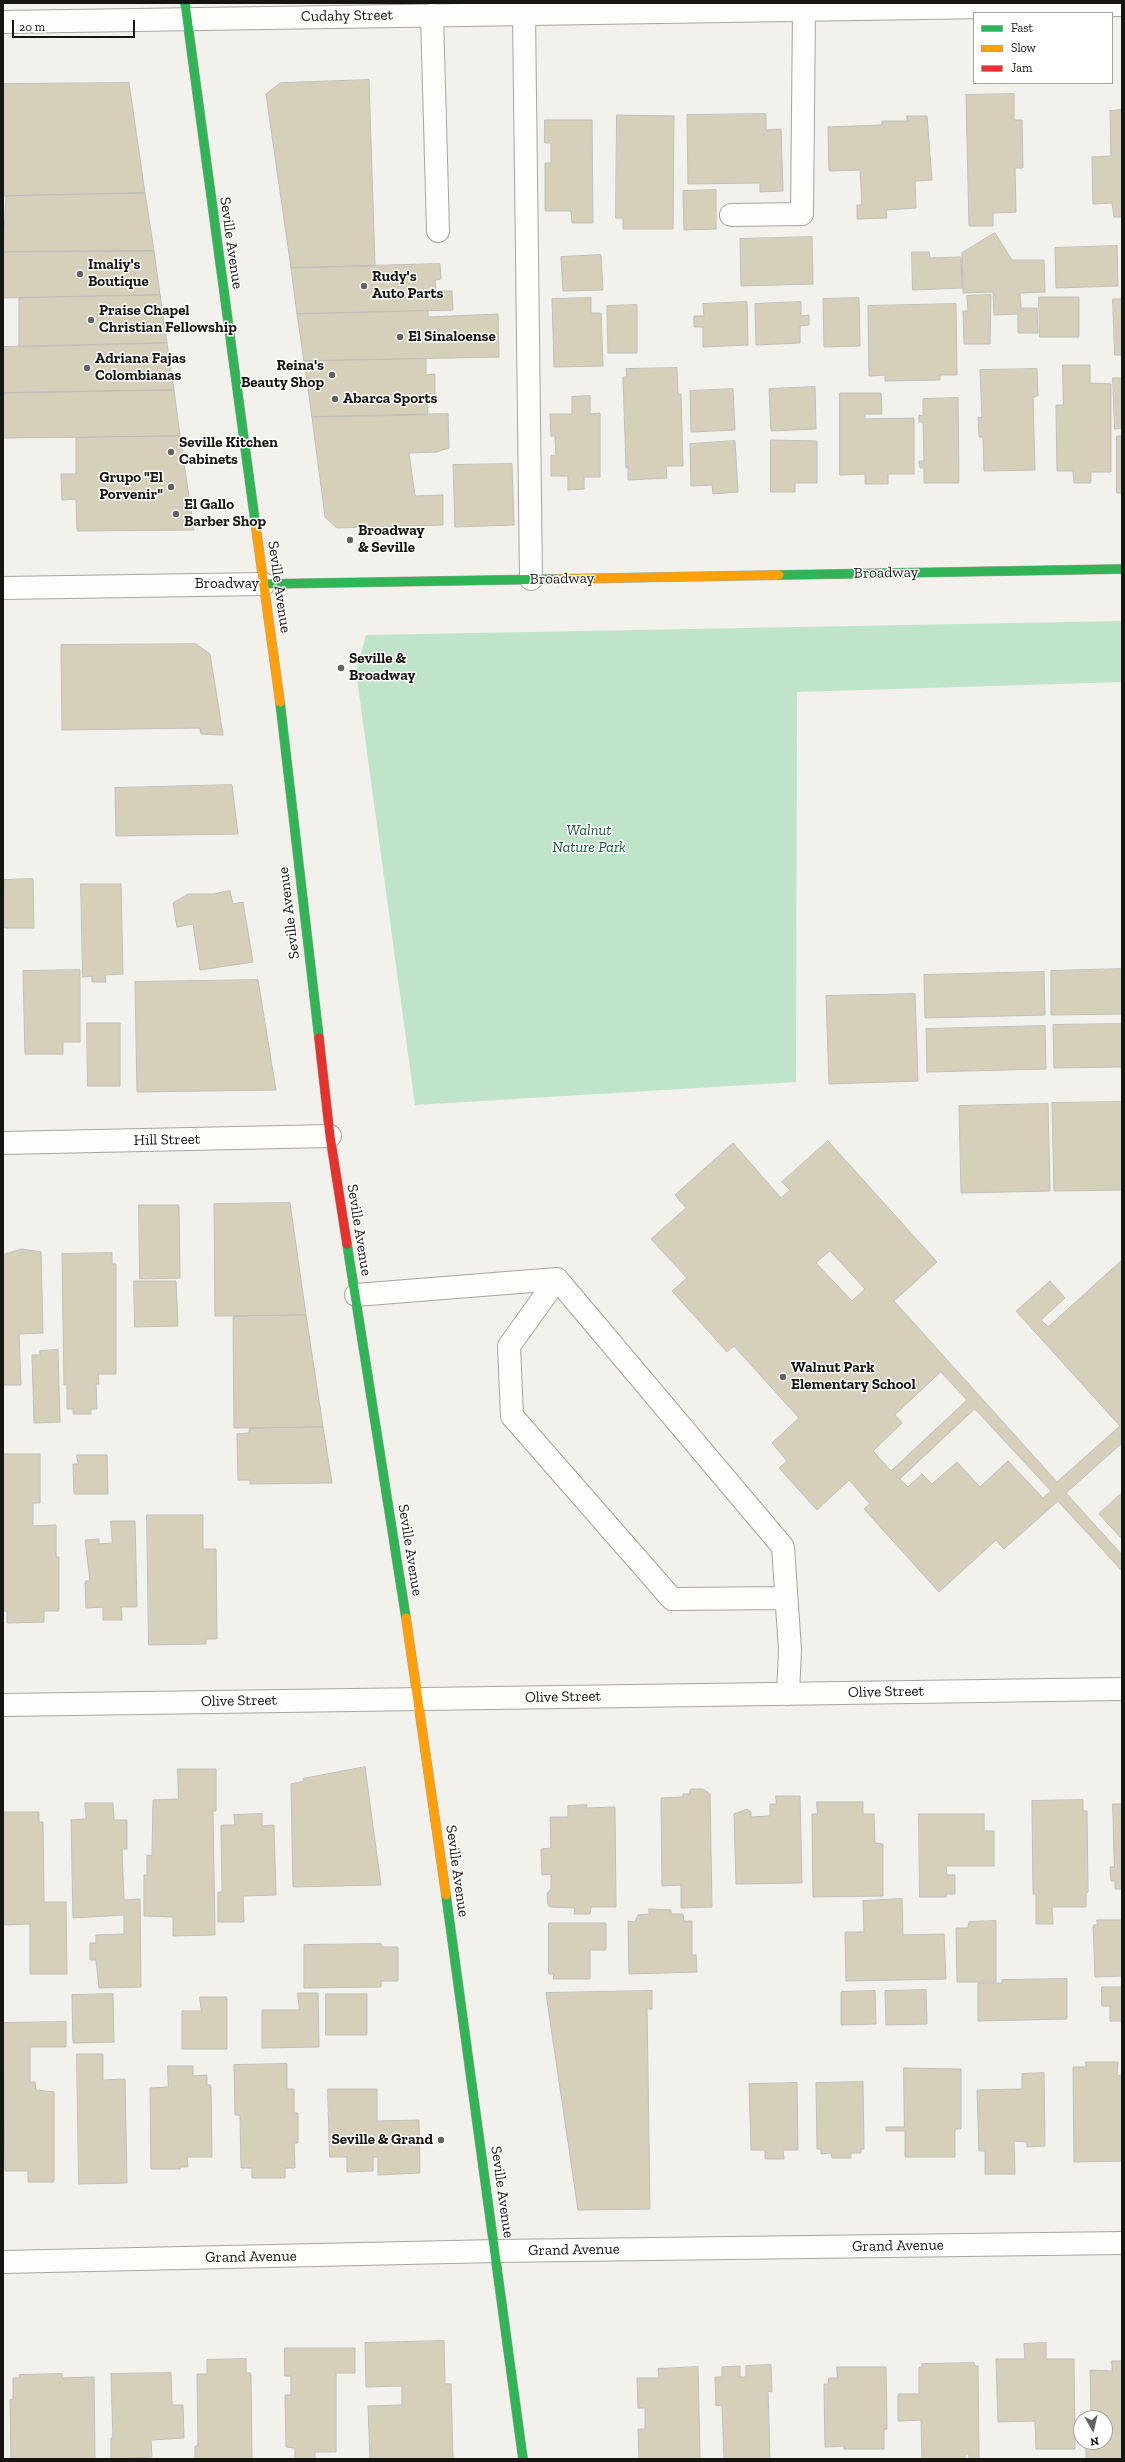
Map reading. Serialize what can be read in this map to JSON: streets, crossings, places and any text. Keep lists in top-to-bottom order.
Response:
{
  "streets": {
    "street": [
      "Cudahy Street",
      "Seville Avenue",
      "Broadway",
      "Hill Street",
      "Olive Street",
      "Grand Avenue"
    ]
  },
  "crossings": [
    ["Cudahy Street", "Seville Avenue"],
    ["Seville Avenue", "Broadway"],
    ["Seville Avenue", "Hill Street"],
    ["Seville Avenue", "Olive Street"],
    ["Seville Avenue", "Grand Avenue"]
  ],
  "parks": ["Walnut Nature Park"],
  "places": [
    "Imaliy's Boutique",
    "Rudy's Auto Parts",
    "Praise Chapel Christian Fellowship",
    "El Sinaloense",
    "Adriana Fajas Colombianas",
    "Reina's Beauty Shop",
    "Abarca Sports",
    "Seville Kitchen Cabinets",
    "Grupo \"El Porvenir\"",
    "El Gallo Barber Shop",
    "Broadway & Seville",
    "Seville & Broadway",
    "Walnut Park Elementary School",
    "Seville & Grand"
  ],
  "legend": ["Fast", "Slow", "Jam"],
  "scale_bar": "20 m",
  "north": "bottom"
}
